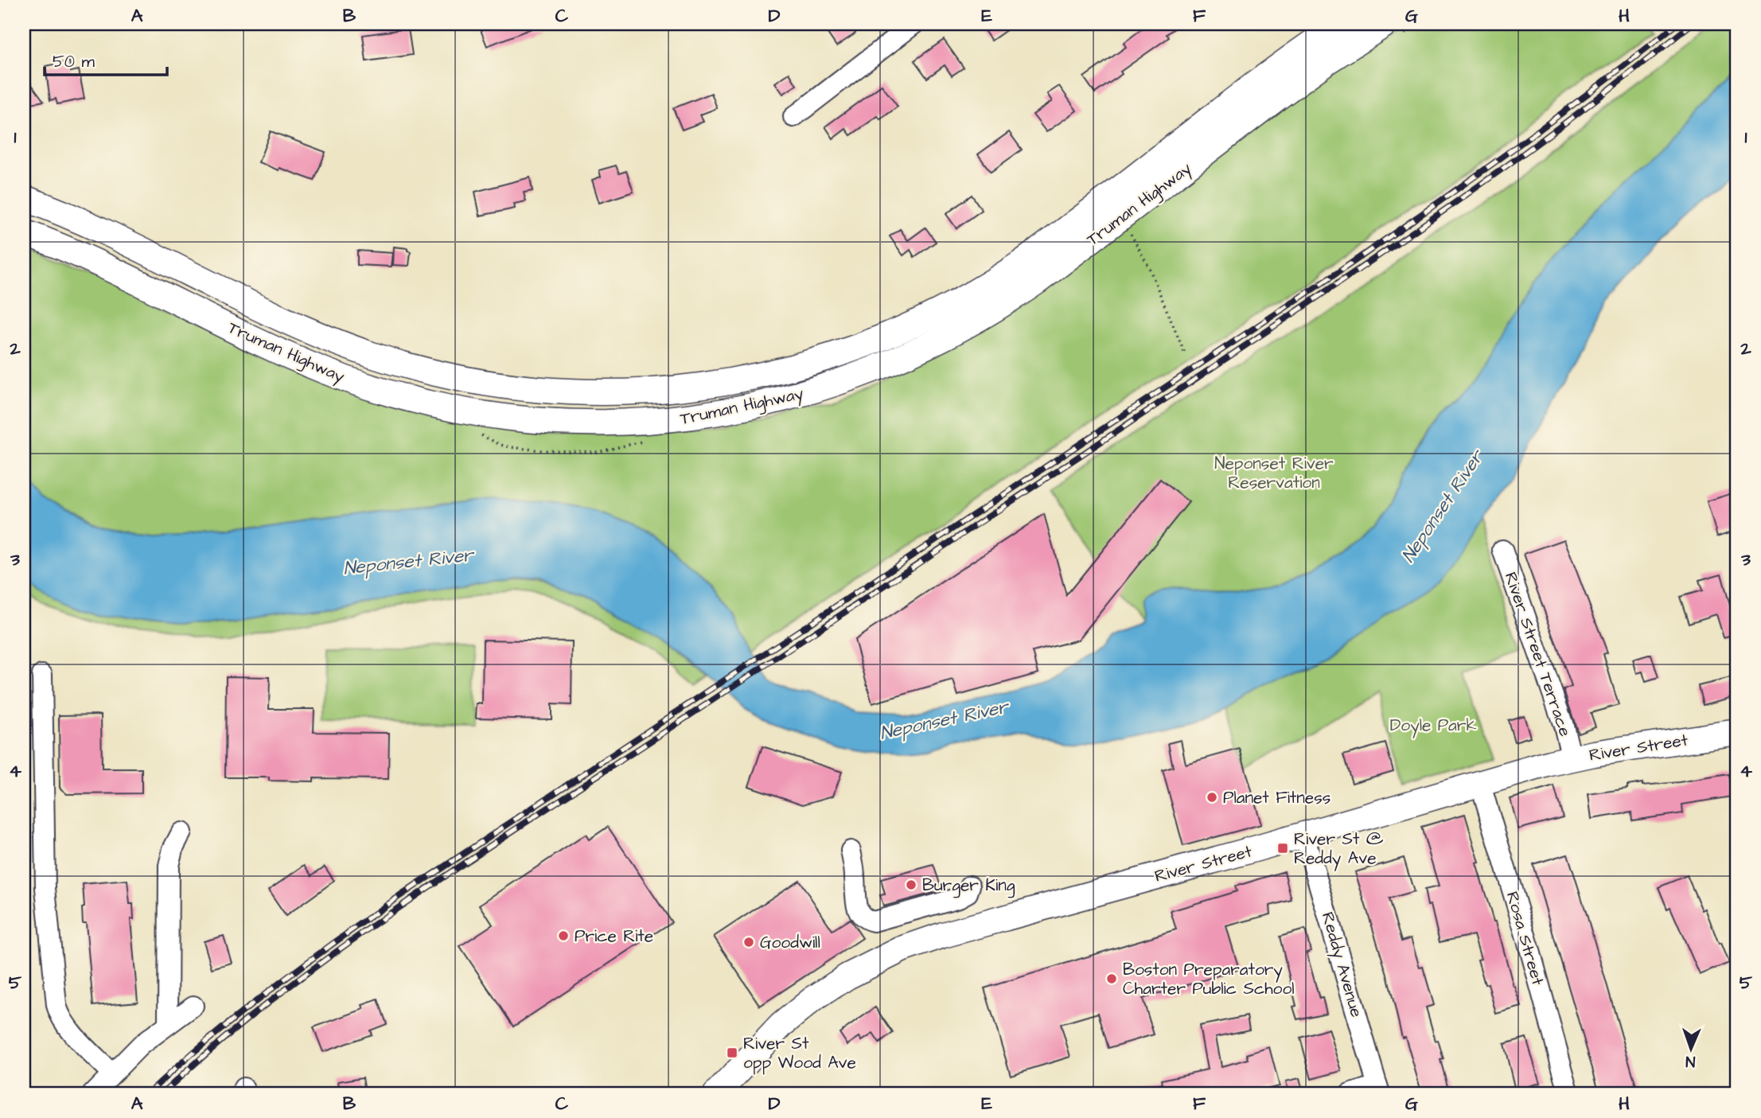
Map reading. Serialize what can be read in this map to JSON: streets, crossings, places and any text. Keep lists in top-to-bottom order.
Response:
{
  "streets": {
    "main road": ["Truman Highway", "River Street"],
    "street": ["River Street Terrace", "Rosa Street", "Reddy Avenue"]
  },
  "crossings": [
    ["River Street Terrace", "River Street"],
    ["River Street", "Rosa Street"],
    ["River Street", "Reddy Avenue"]
  ],
  "water": ["Neponset River"],
  "parks": ["Neponset River Reservation", "Doyle Park"],
  "places": {
    "other": [
      "Planet Fitness",
      "Burger King",
      "Price Rite",
      "Goodwill",
      "Boston Preparatory Charter Public School"
    ],
    "transit": ["River St @ Reddy Ave", "River St opp Wood Ave"]
  },
  "scale_bar": "50 m",
  "north": "bottom",
  "grid": {
    "columns": [
      "A",
      "B",
      "C",
      "D",
      "E",
      "F",
      "G",
      "H"
    ],
    "rows": [
      "1",
      "2",
      "3",
      "4",
      "5"
    ]
  }
}
